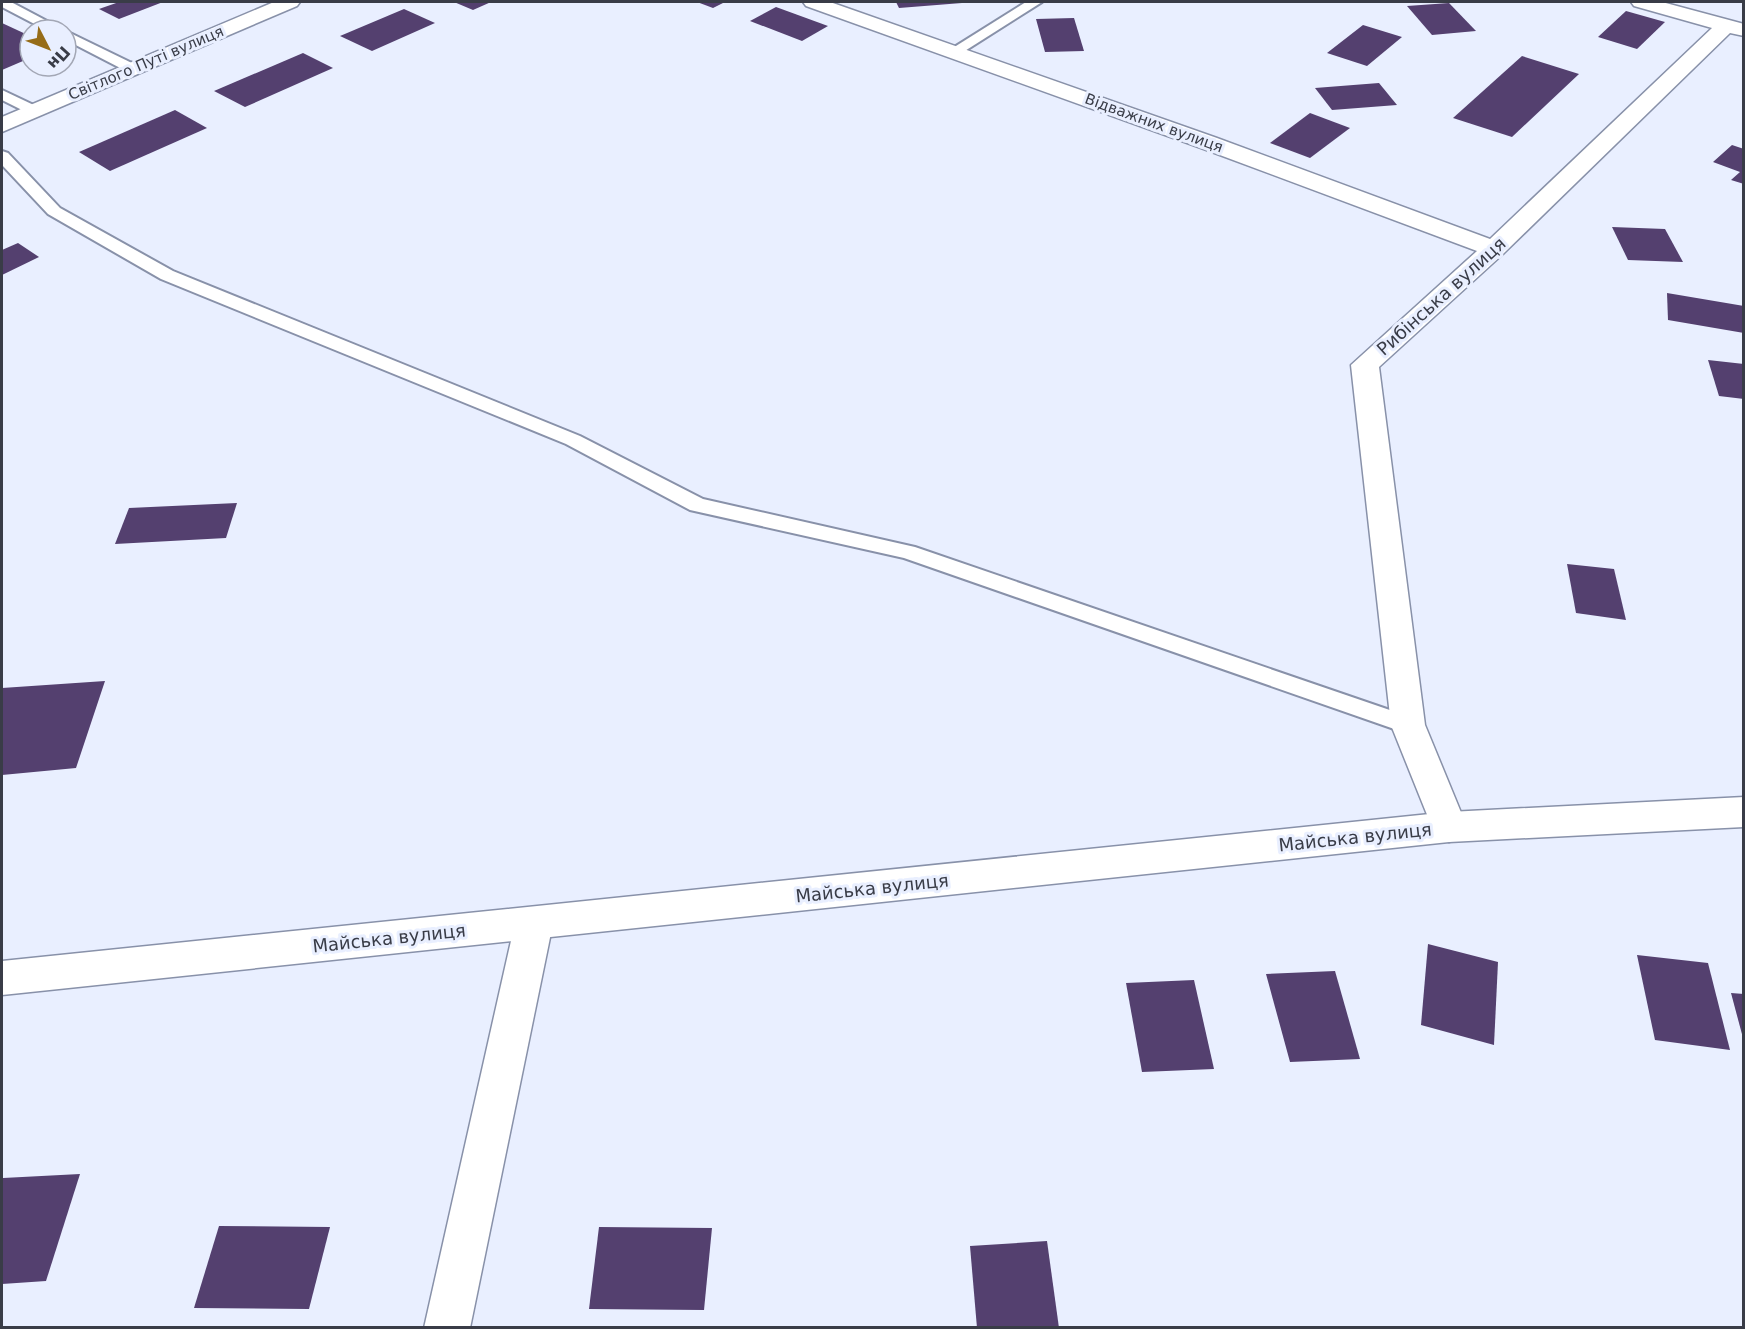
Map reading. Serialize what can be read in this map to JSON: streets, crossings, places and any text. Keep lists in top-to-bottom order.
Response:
{
  "streets": {
    "street": [
      "Світлого Путі вулиця",
      "Відважних вулиця",
      "Рибінська вулиця",
      "Майська вулиця"
    ]
  },
  "crossings": [
    ["Відважних вулиця", "Рибінська вулиця"],
    ["Рибінська вулиця", "Майська вулиця"]
  ],
  "north": "bottom right"
}
